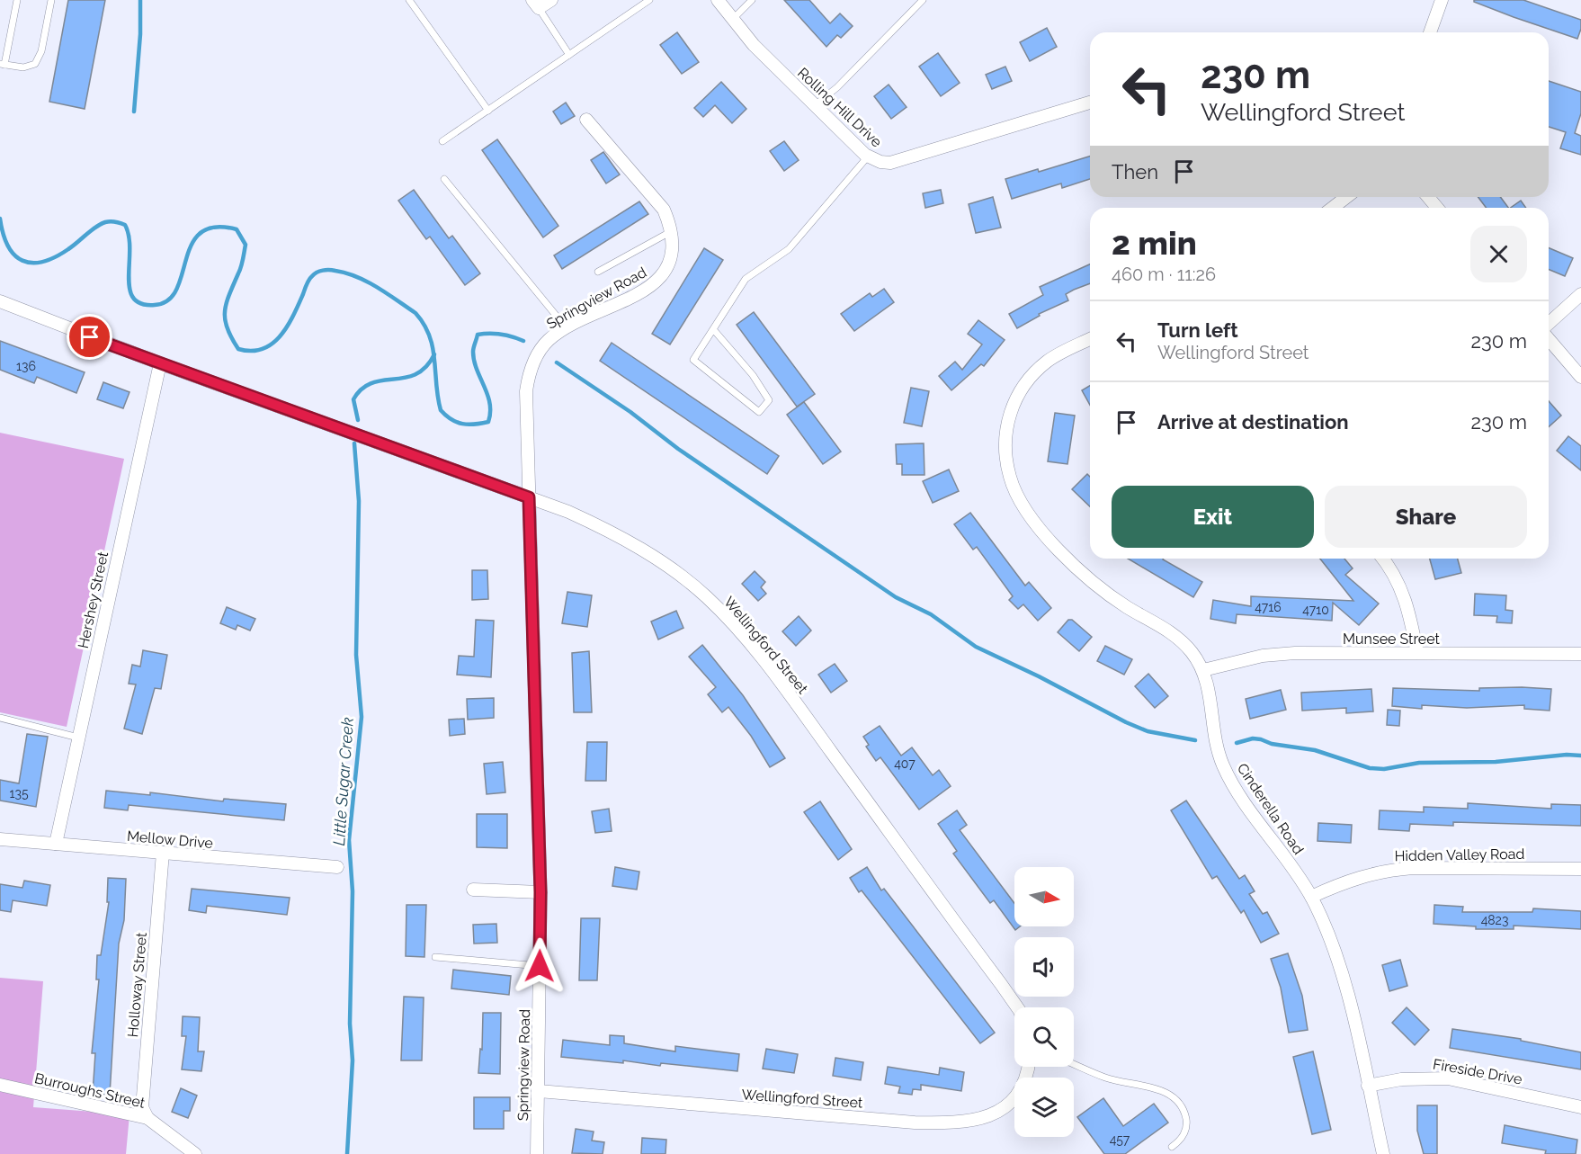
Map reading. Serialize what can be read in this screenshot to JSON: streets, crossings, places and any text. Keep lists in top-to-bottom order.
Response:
{
  "streets": {
    "street": [
      "Rolling Hill Drive",
      "Springview Road",
      "Hershey Street",
      "Munsee Street",
      "Wellingford Street",
      "Cinderella Road",
      "Mellow Drive",
      "Hidden Valley Road",
      "Holloway Street",
      "Fireside Drive",
      "Burroughs Street"
    ]
  },
  "crossings": [
    ["Springview Road", "Wellingford Street"],
    ["Hershey Street", "Wellingford Street"],
    ["Hershey Street", "Mellow Drive"],
    ["Munsee Street", "Cinderella Road"],
    ["Cinderella Road", "Hidden Valley Road"],
    ["Cinderella Road", "Fireside Drive"],
    ["Mellow Drive", "Holloway Street"],
    ["Holloway Street", "Burroughs Street"]
  ],
  "water": ["Little Sugar Creek"],
  "house_numbers": [
    "136",
    "4716",
    "4710",
    "407",
    "135",
    "4823",
    "457"
  ],
  "north": "right",
  "page": {
    "turn": ["230 m", "Wellingford Street"],
    "then": "Then",
    "heading": ["2 min", "460 m · 11:26"],
    "list": [
      {
        "name": "Turn left",
        "note": "Wellingford Street",
        "value": "230 m"
      },
      {
        "name": "Arrive at destination",
        "value": "230 m"
      }
    ],
    "buttons": ["Exit", "Share"]
  }
}
